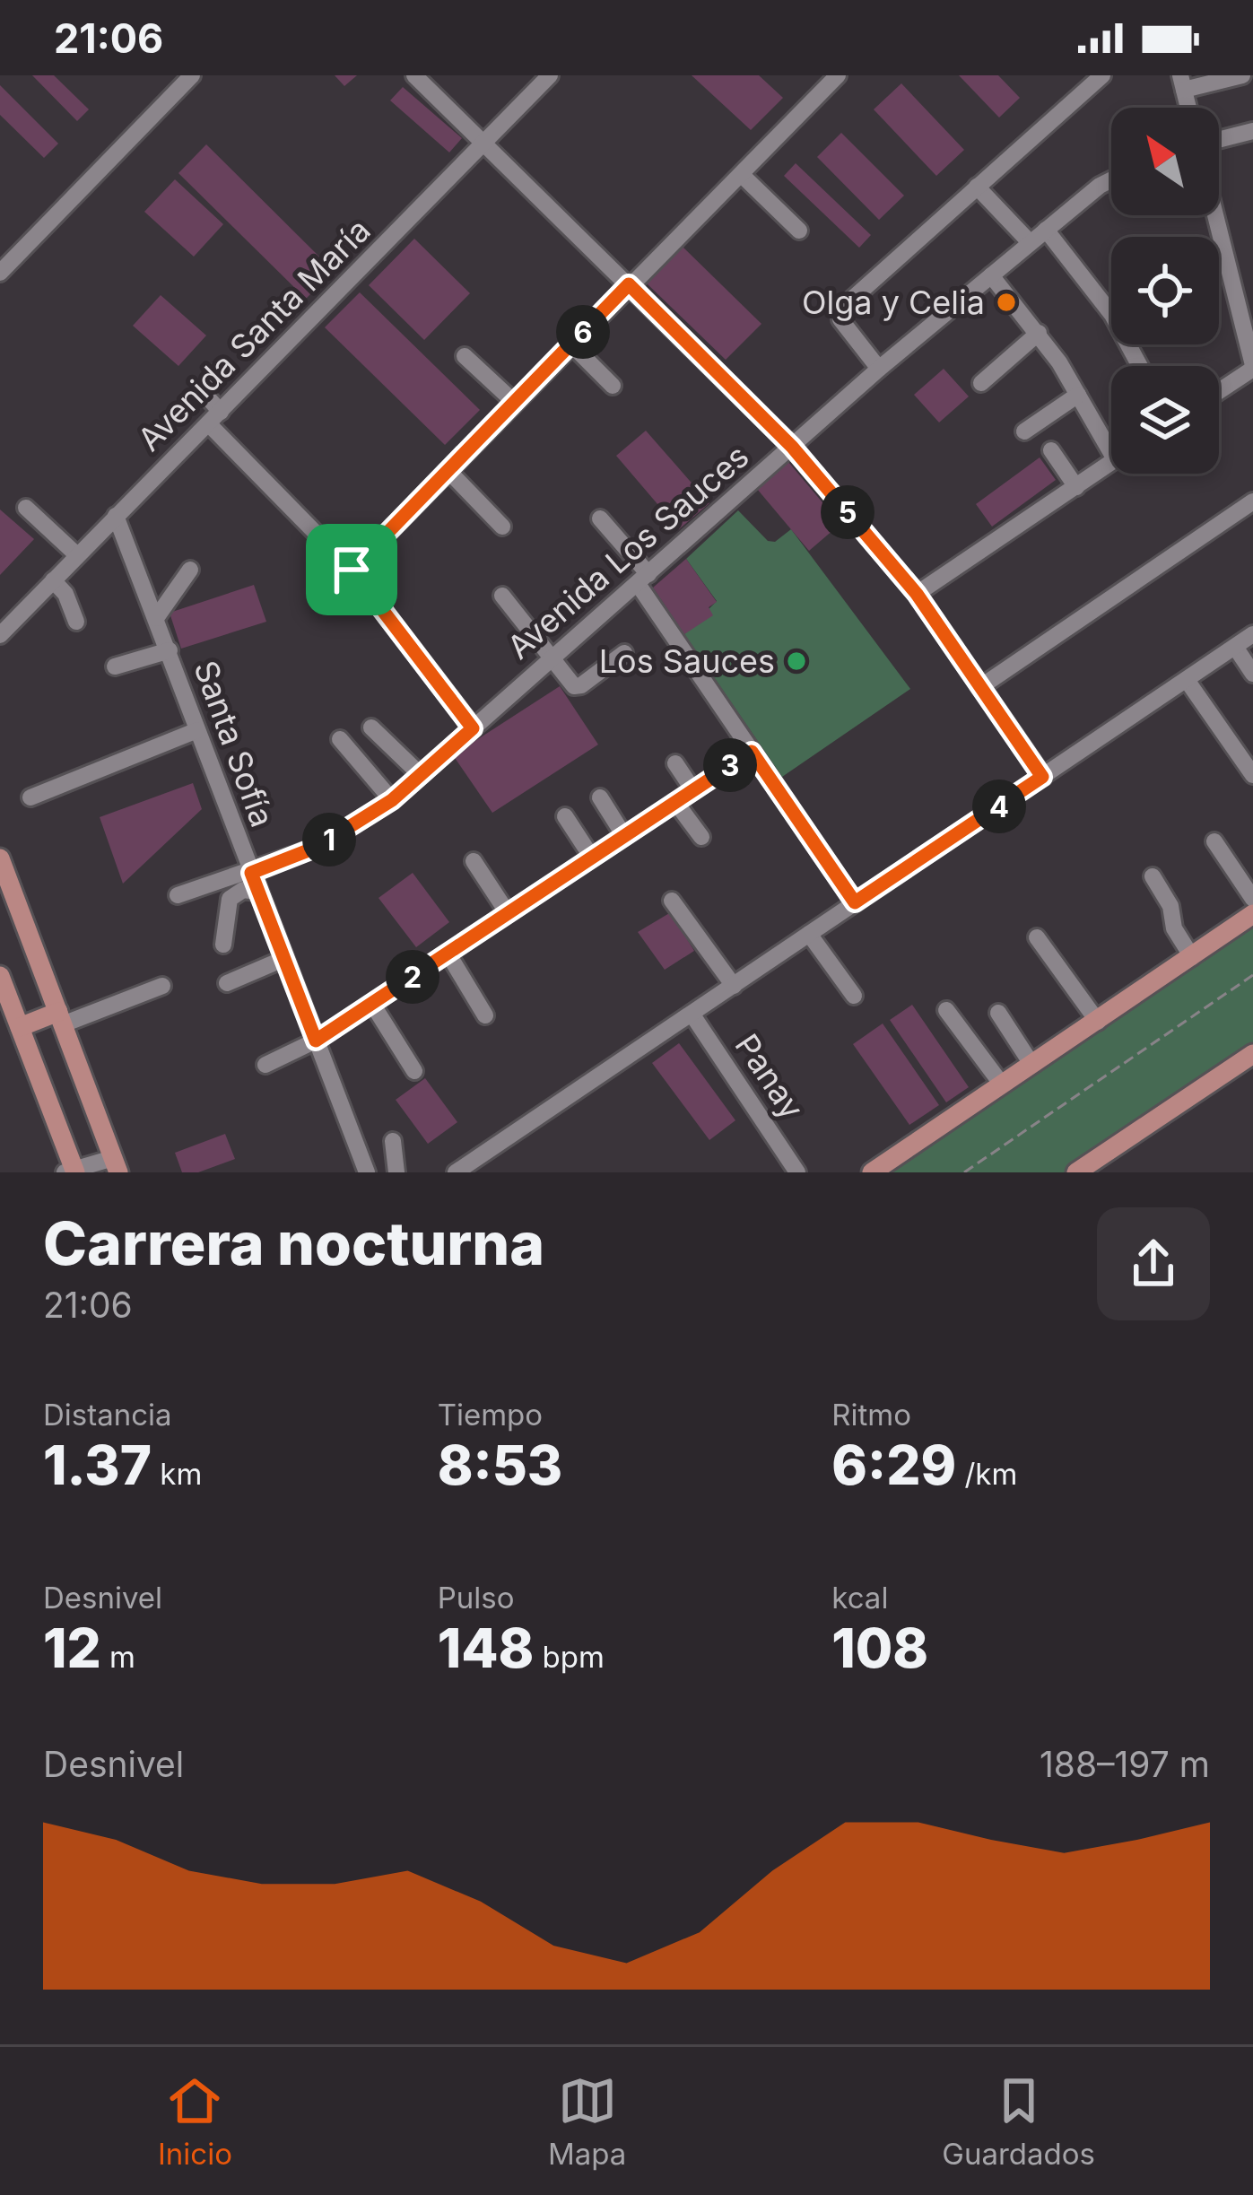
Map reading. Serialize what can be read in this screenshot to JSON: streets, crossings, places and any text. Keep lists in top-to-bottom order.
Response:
{
  "streets": {
    "street": [
      "Avenida Santa María",
      "Avenida Los Sauces",
      "Santa Sofía",
      "Panay"
    ]
  },
  "crossings": [
    ["Avenida Santa María", "Santa Sofía"],
    ["Avenida Los Sauces", "Santa Sofía"]
  ],
  "places": ["Olga y Celia", "Los Sauces"],
  "north": "top left",
  "page": {
    "status": "21:06",
    "pins": [
      "6",
      "5",
      "3",
      "4",
      "1",
      "2"
    ],
    "heading": ["Carrera nocturna", "21:06"],
    "stats": [
      ["Distancia", "1.37 km"],
      ["Tiempo", "8:53"],
      ["Ritmo", "6:29 /km"],
      ["Desnivel", "12 m"],
      ["Pulso", "148 bpm"],
      ["kcal", "108"]
    ],
    "chart": ["Desnivel", "188–197 m"],
    "tabs": ["Inicio", "Mapa", "Guardados"]
  }
}
